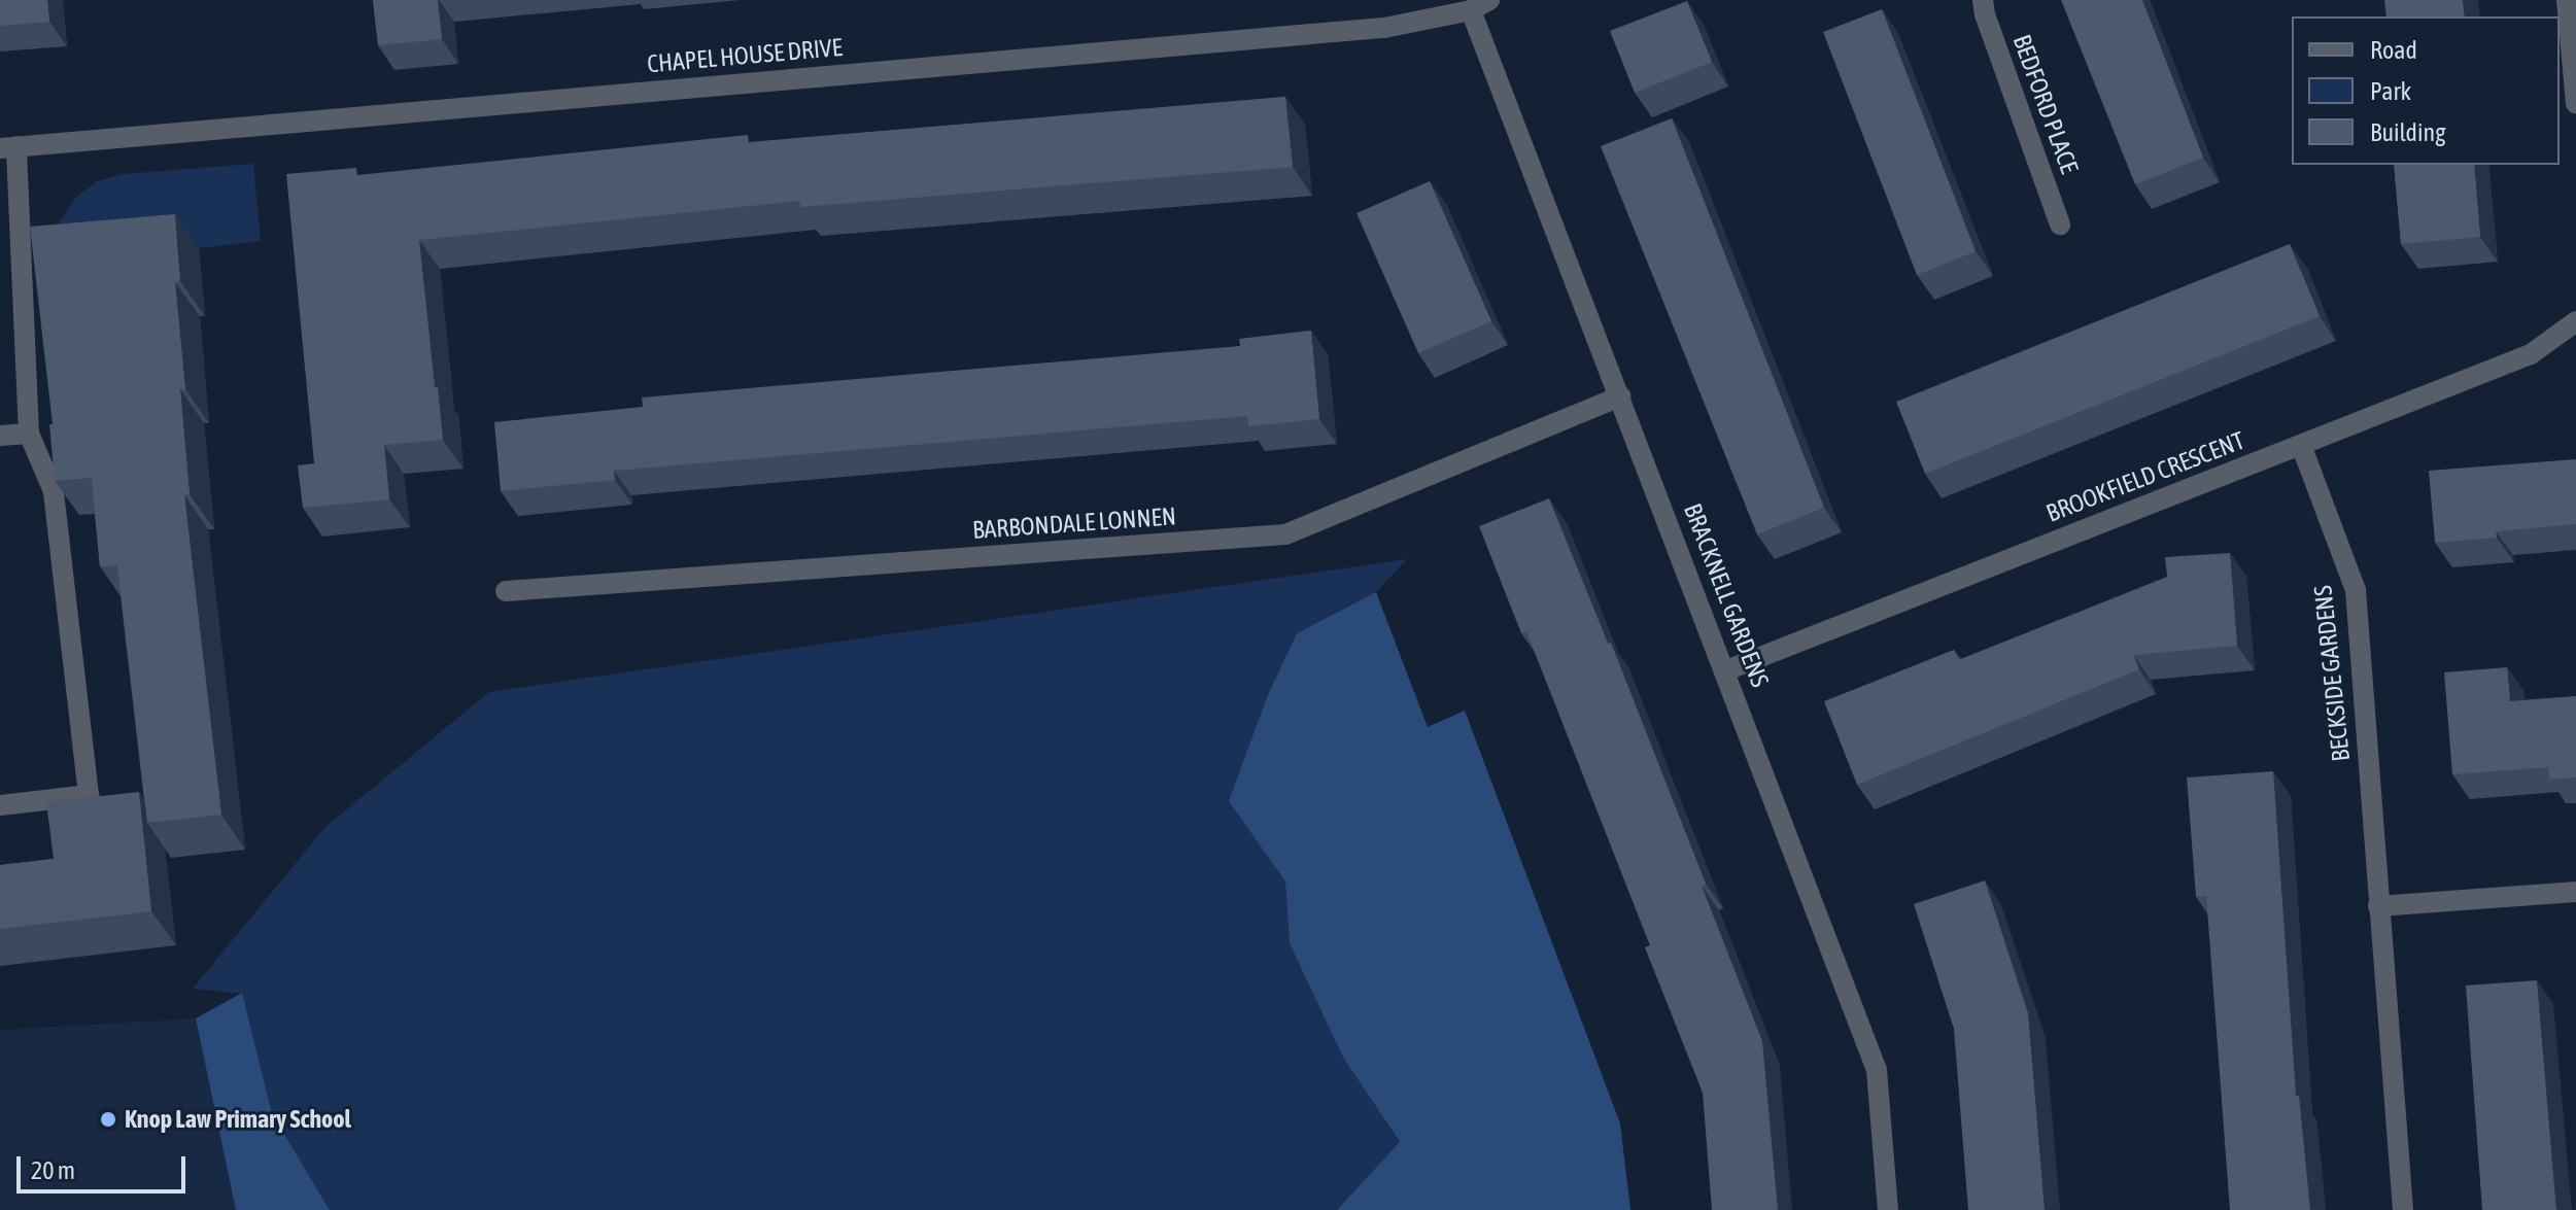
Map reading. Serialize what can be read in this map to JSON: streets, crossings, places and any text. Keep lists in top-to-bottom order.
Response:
{
  "streets": {
    "street": [
      "CHAPEL HOUSE DRIVE",
      "BEDFORD PLACE",
      "BROOKFIELD CRESCENT",
      "BARBONDALE LONNEN",
      "BRACKNELL GARDENS",
      "BECKSIDE GARDENS"
    ]
  },
  "crossings": [
    ["CHAPEL HOUSE DRIVE", "BRACKNELL GARDENS"],
    ["BROOKFIELD CRESCENT", "BRACKNELL GARDENS"],
    ["BROOKFIELD CRESCENT", "BECKSIDE GARDENS"],
    ["BARBONDALE LONNEN", "BRACKNELL GARDENS"]
  ],
  "places": ["Knop Law Primary School"],
  "legend": ["Road", "Park", "Building"],
  "scale_bar": "20 m"
}
